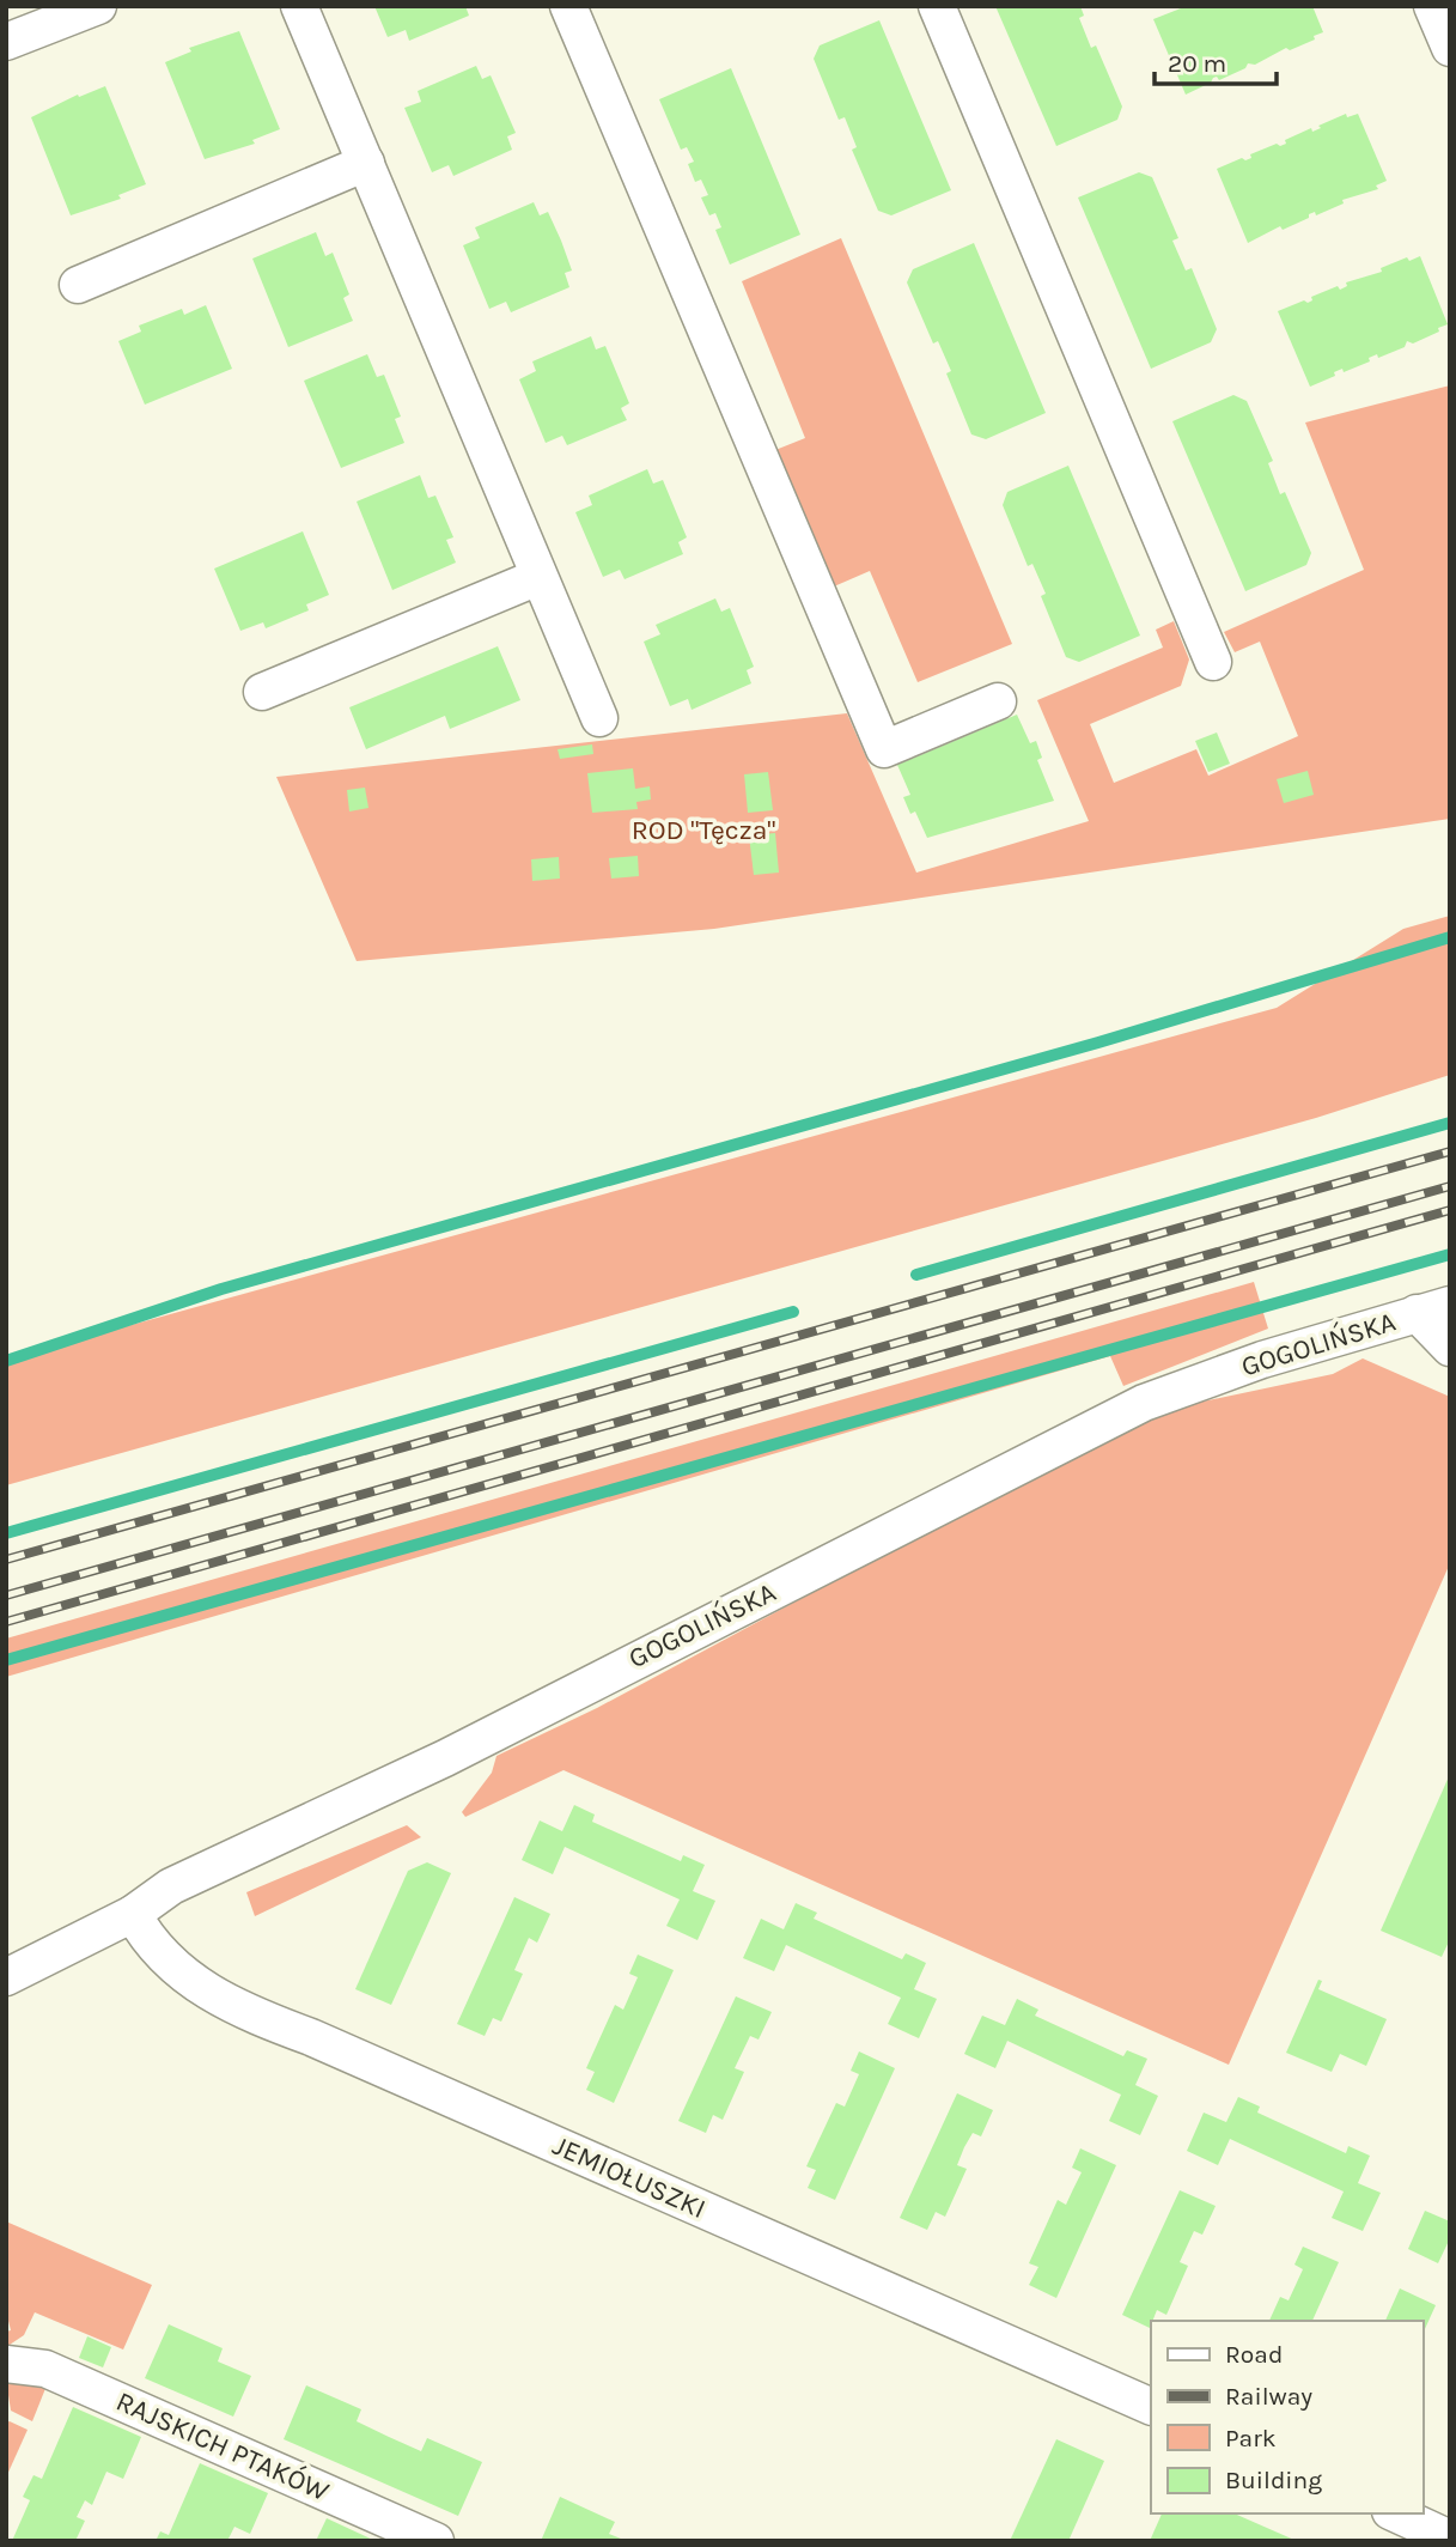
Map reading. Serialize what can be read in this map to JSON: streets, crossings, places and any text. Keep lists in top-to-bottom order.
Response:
{
  "streets": {
    "street": ["GOGOLIŃSKA", "JEMIOŁUSZKI", "RAJSKICH PTAKÓW"]
  },
  "crossings": [
    ["GOGOLIŃSKA", "JEMIOŁUSZKI"]
  ],
  "parks": ["ROD \"Tęcza\""],
  "legend": [
    "Road",
    "Railway",
    "Park",
    "Building"
  ],
  "scale_bar": "20 m"
}
